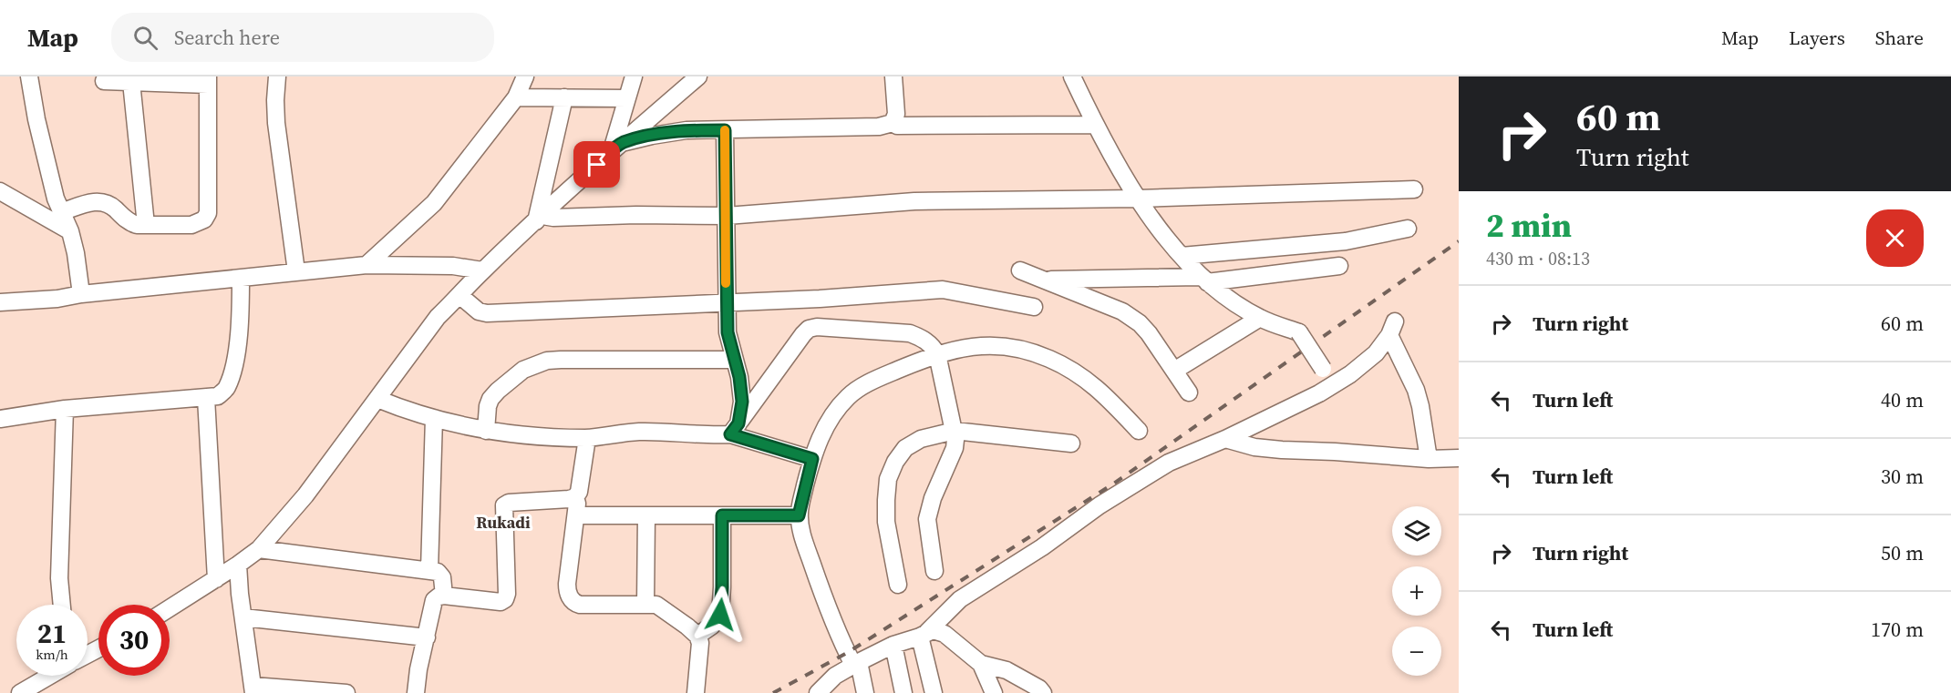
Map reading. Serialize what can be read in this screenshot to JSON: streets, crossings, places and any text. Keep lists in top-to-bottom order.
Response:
{
  "districts": ["Rukadi"],
  "page": {
    "header": "Map",
    "search": "Search here",
    "nav": ["Map", "Layers", "Share"],
    "turn": ["60 m", "Turn right"],
    "heading": ["2 min", "430 m · 08:13"],
    "list": [
      {
        "name": "Turn right",
        "value": "60 m"
      },
      {
        "name": "Turn left",
        "value": "40 m"
      },
      {
        "name": "Turn left",
        "value": "30 m"
      },
      {
        "name": "Turn right",
        "value": "50 m"
      },
      {
        "name": "Turn left",
        "value": "170 m"
      }
    ],
    "map_buttons": ["+", "−"],
    "speed": "21 km/h",
    "limit": "30"
  }
}
